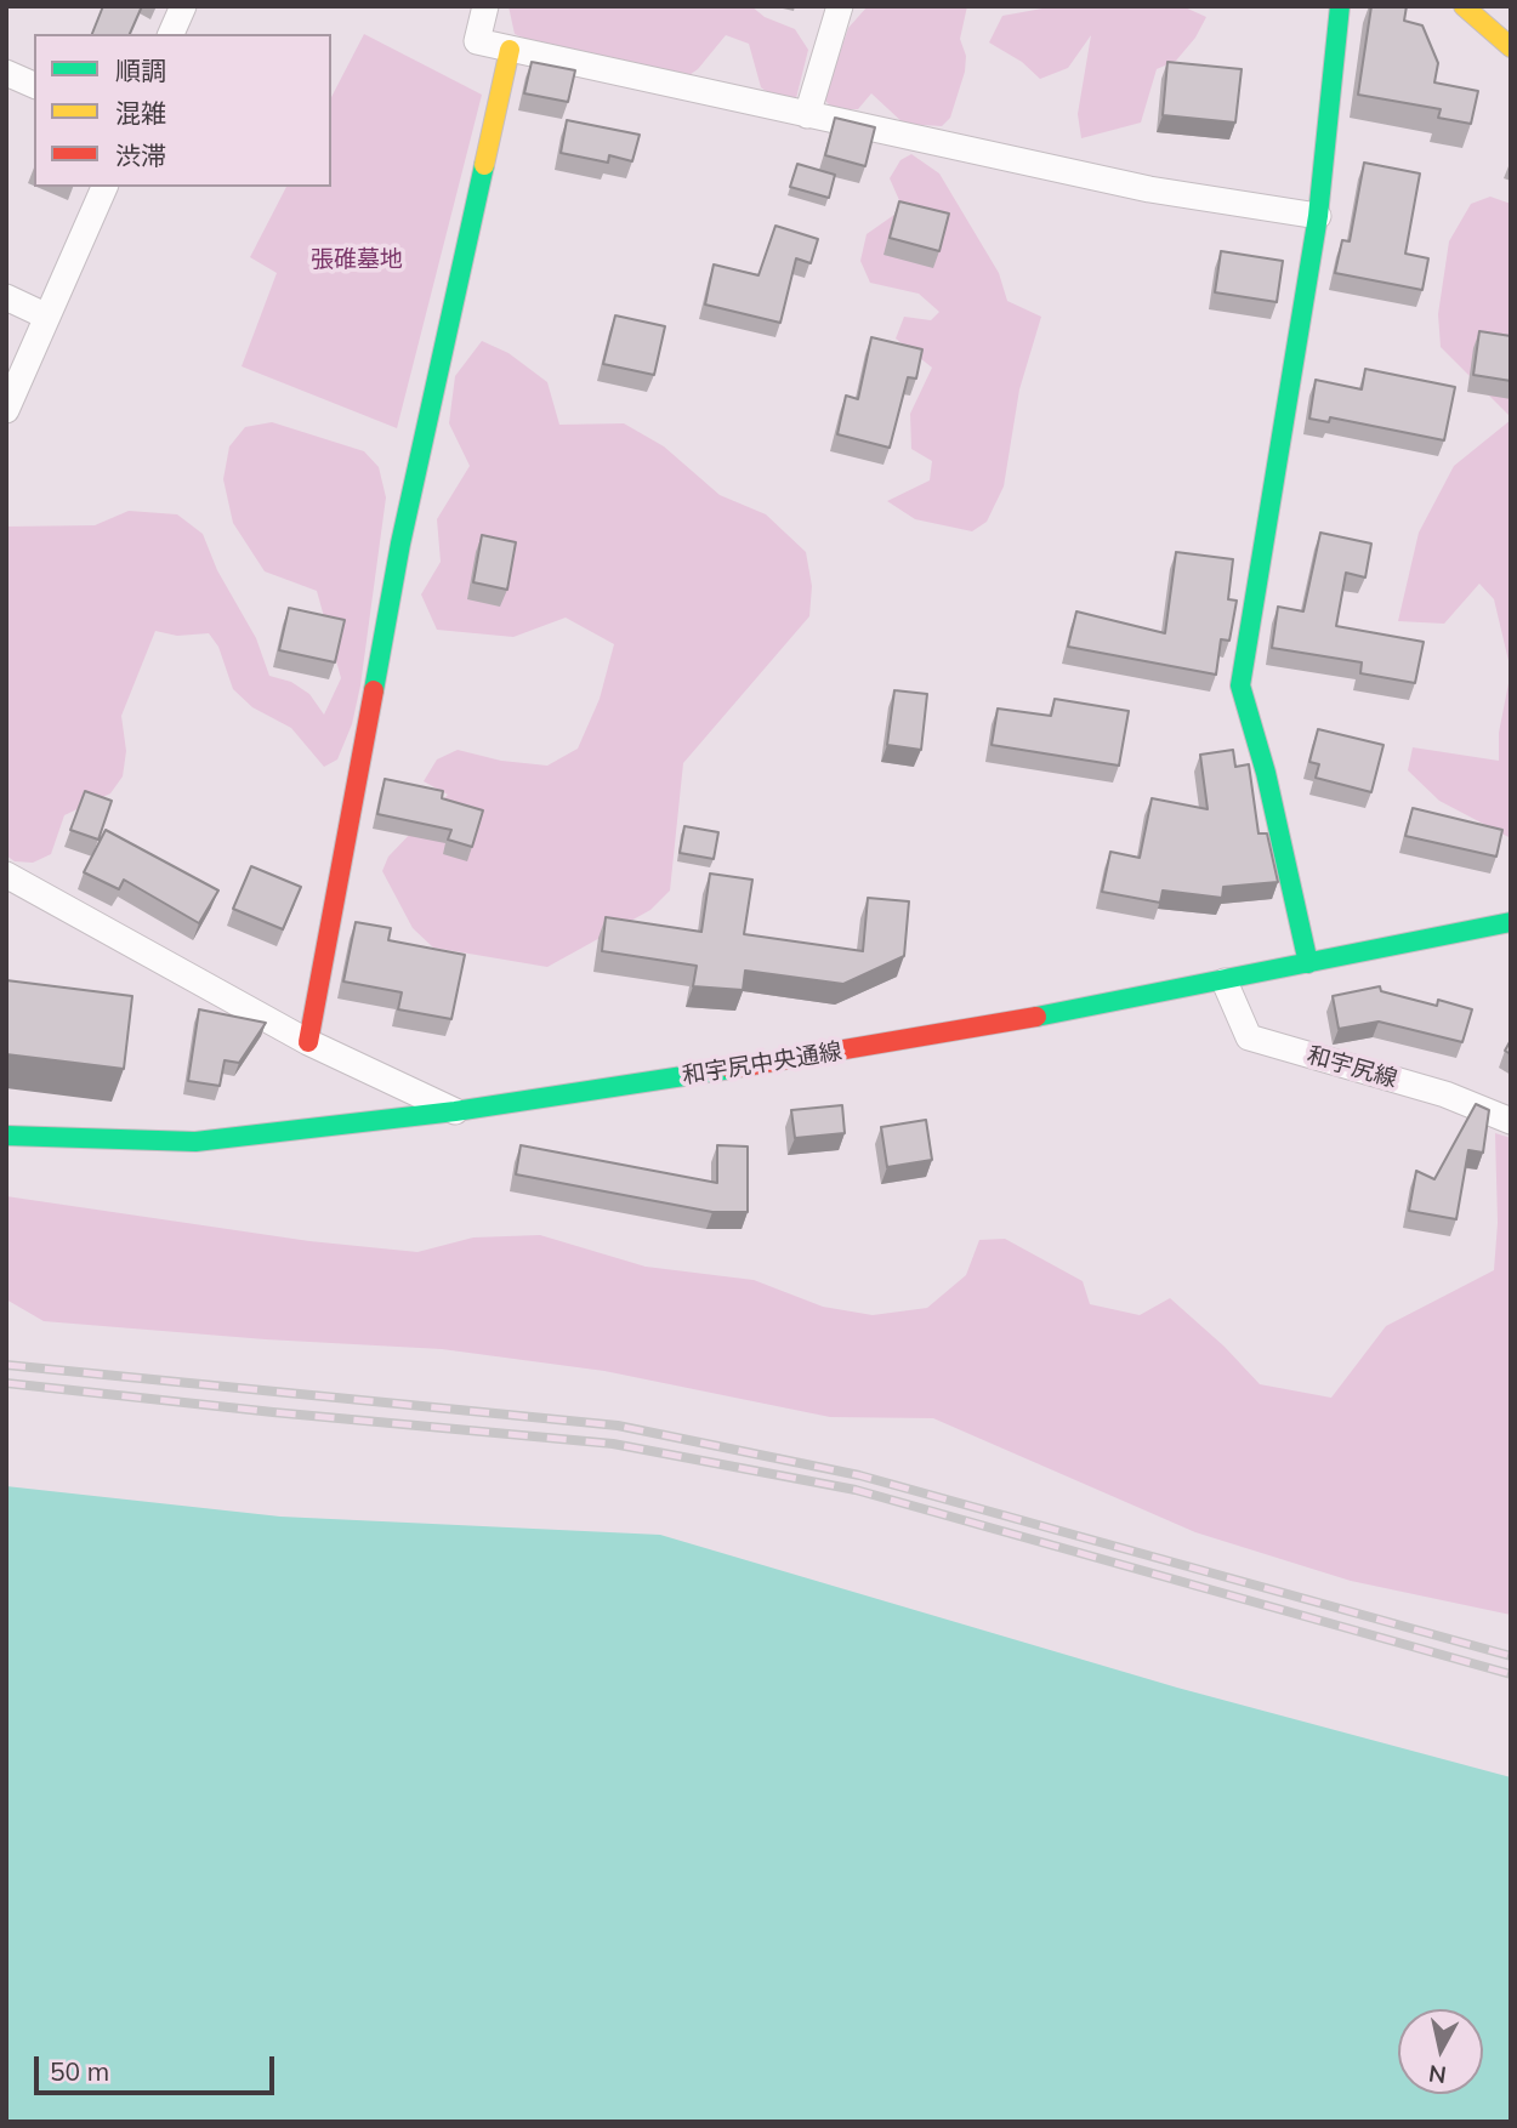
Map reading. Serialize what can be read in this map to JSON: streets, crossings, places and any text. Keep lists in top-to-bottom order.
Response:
{
  "streets": {
    "main road": ["和宇尻中央通線"],
    "street": ["和宇尻線"]
  },
  "crossings": [
    ["和宇尻中央通線", "和宇尻線"]
  ],
  "parks": ["張碓墓地"],
  "legend": ["順調", "混雑", "渋滞"],
  "scale_bar": "50 m",
  "north": "bottom"
}
